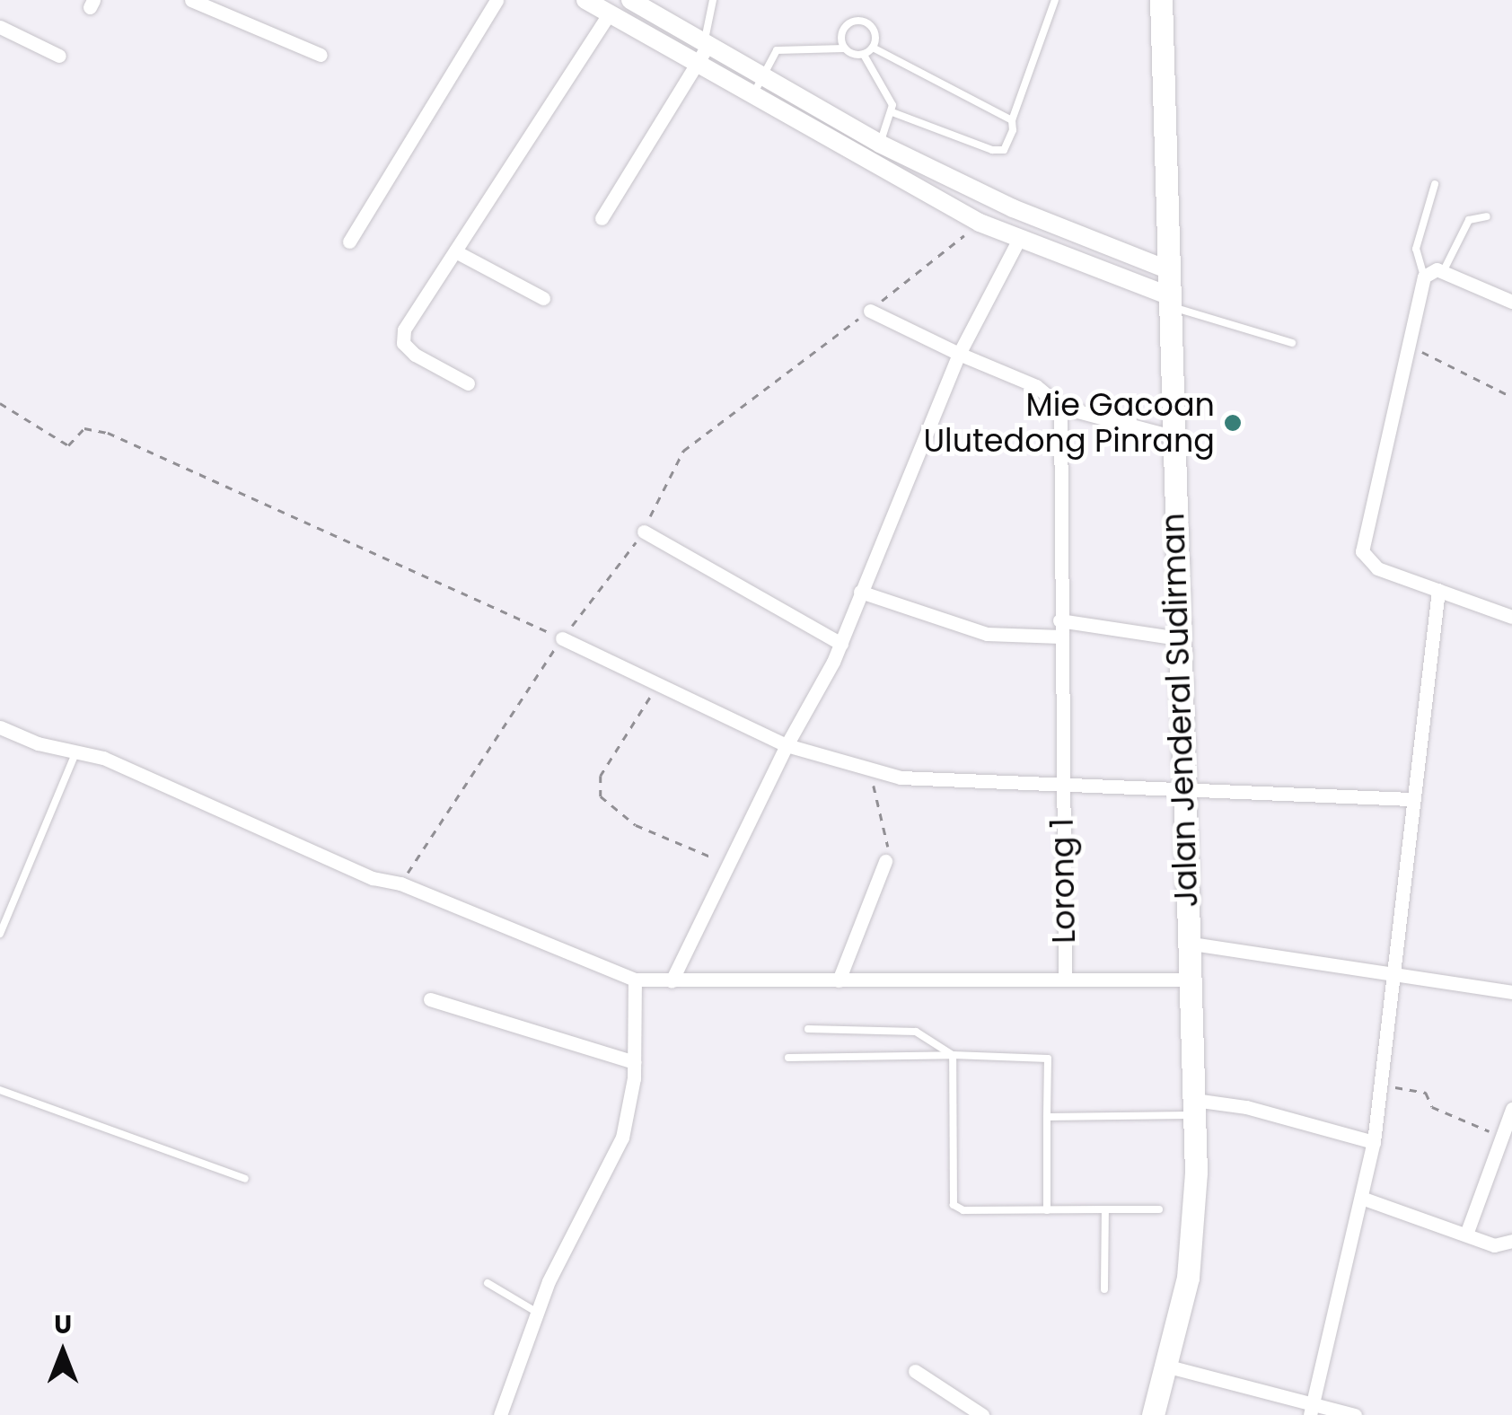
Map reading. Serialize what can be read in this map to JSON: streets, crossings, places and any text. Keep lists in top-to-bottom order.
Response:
{
  "streets": {
    "highway": ["Jalan Jenderal Sudirman"],
    "street": ["Lorong 1"]
  },
  "places": ["Mie Gacoan Ulutedong Pinrang"],
  "north": "top"
}
